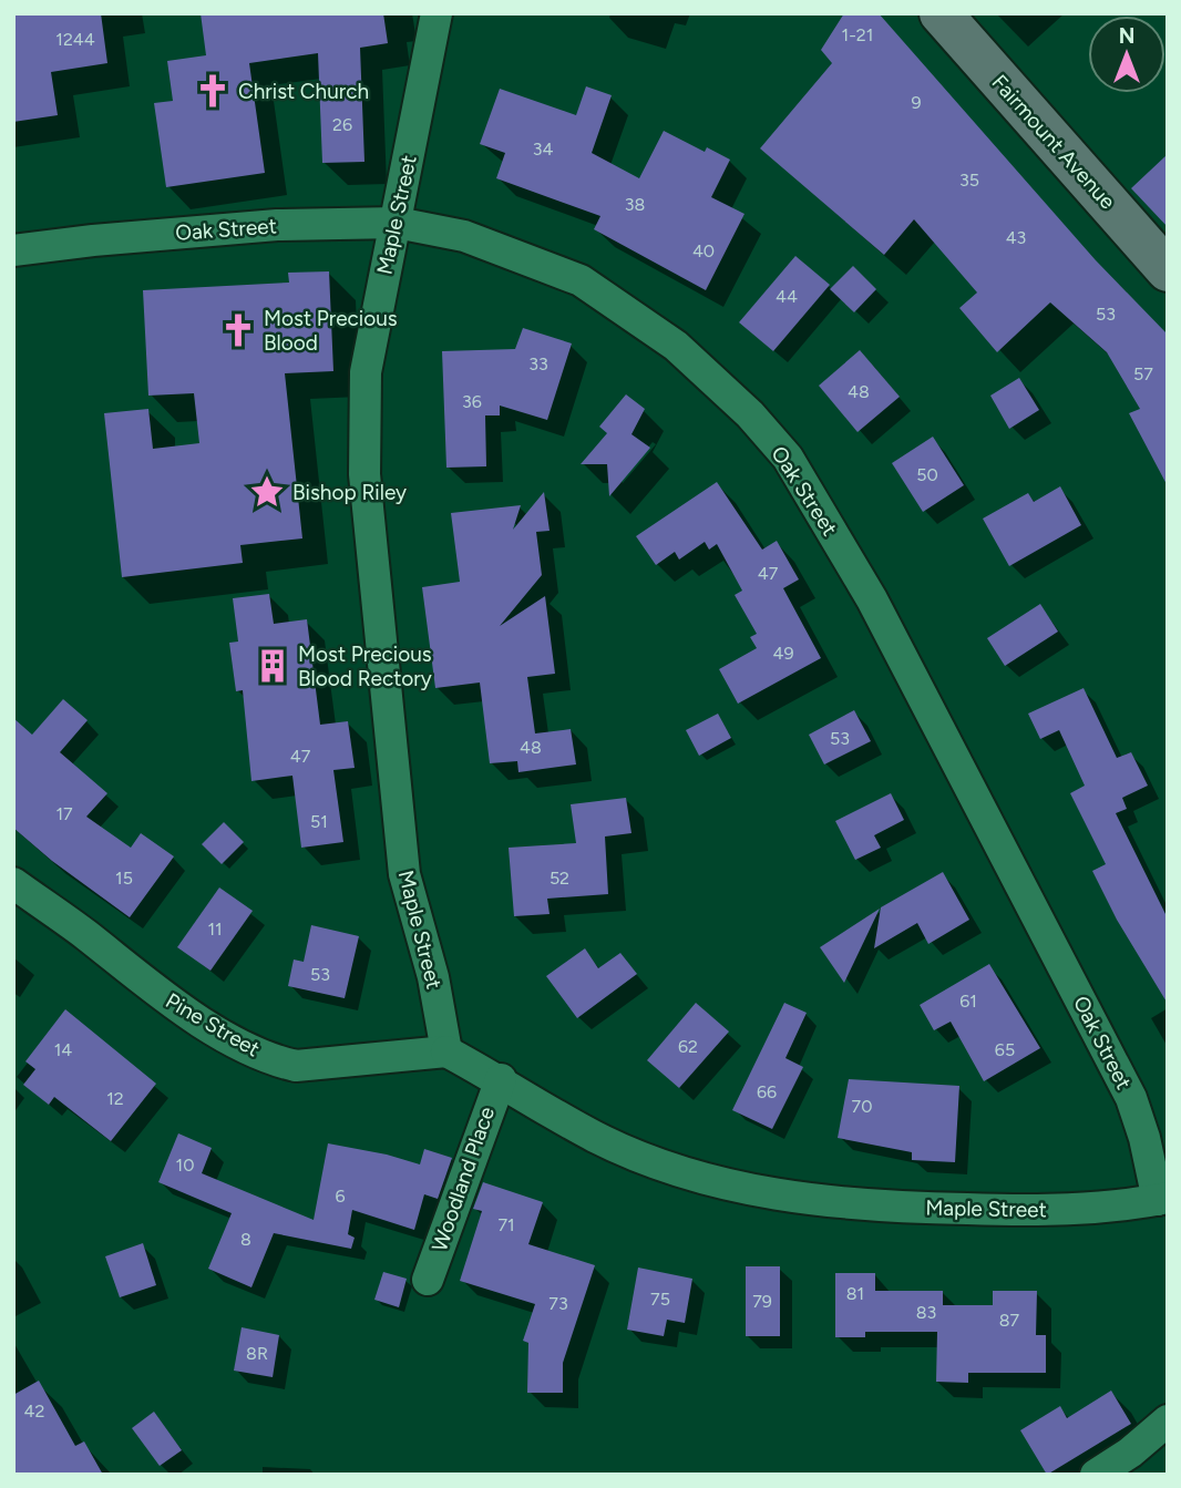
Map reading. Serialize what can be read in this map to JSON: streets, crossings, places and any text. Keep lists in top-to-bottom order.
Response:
{
  "streets": {
    "main road": ["Fairmount Avenue"],
    "street": [
      "Maple Street",
      "Oak Street",
      "Pine Street",
      "Woodland Place"
    ]
  },
  "crossings": [
    ["Maple Street", "Oak Street"],
    ["Maple Street", "Pine Street"],
    ["Maple Street", "Woodland Place"]
  ],
  "places": {
    "church": ["Christ Church", "Most Precious Blood"],
    "place": ["Bishop Riley"],
    "building": ["Most Precious Blood Rectory"]
  },
  "house_numbers": [
    "1-21",
    "1244",
    "9",
    "26",
    "34",
    "35",
    "38",
    "43",
    "40",
    "44",
    "53",
    "33",
    "57",
    "48",
    "36",
    "50",
    "47",
    "49",
    "53",
    "48",
    "47",
    "17",
    "51",
    "15",
    "52",
    "11",
    "53",
    "61",
    "62",
    "14",
    "65",
    "66",
    "12",
    "70",
    "10",
    "6",
    "71",
    "8",
    "81",
    "75",
    "79",
    "73",
    "83",
    "87",
    "8R",
    "42"
  ],
  "north": "top"
}
